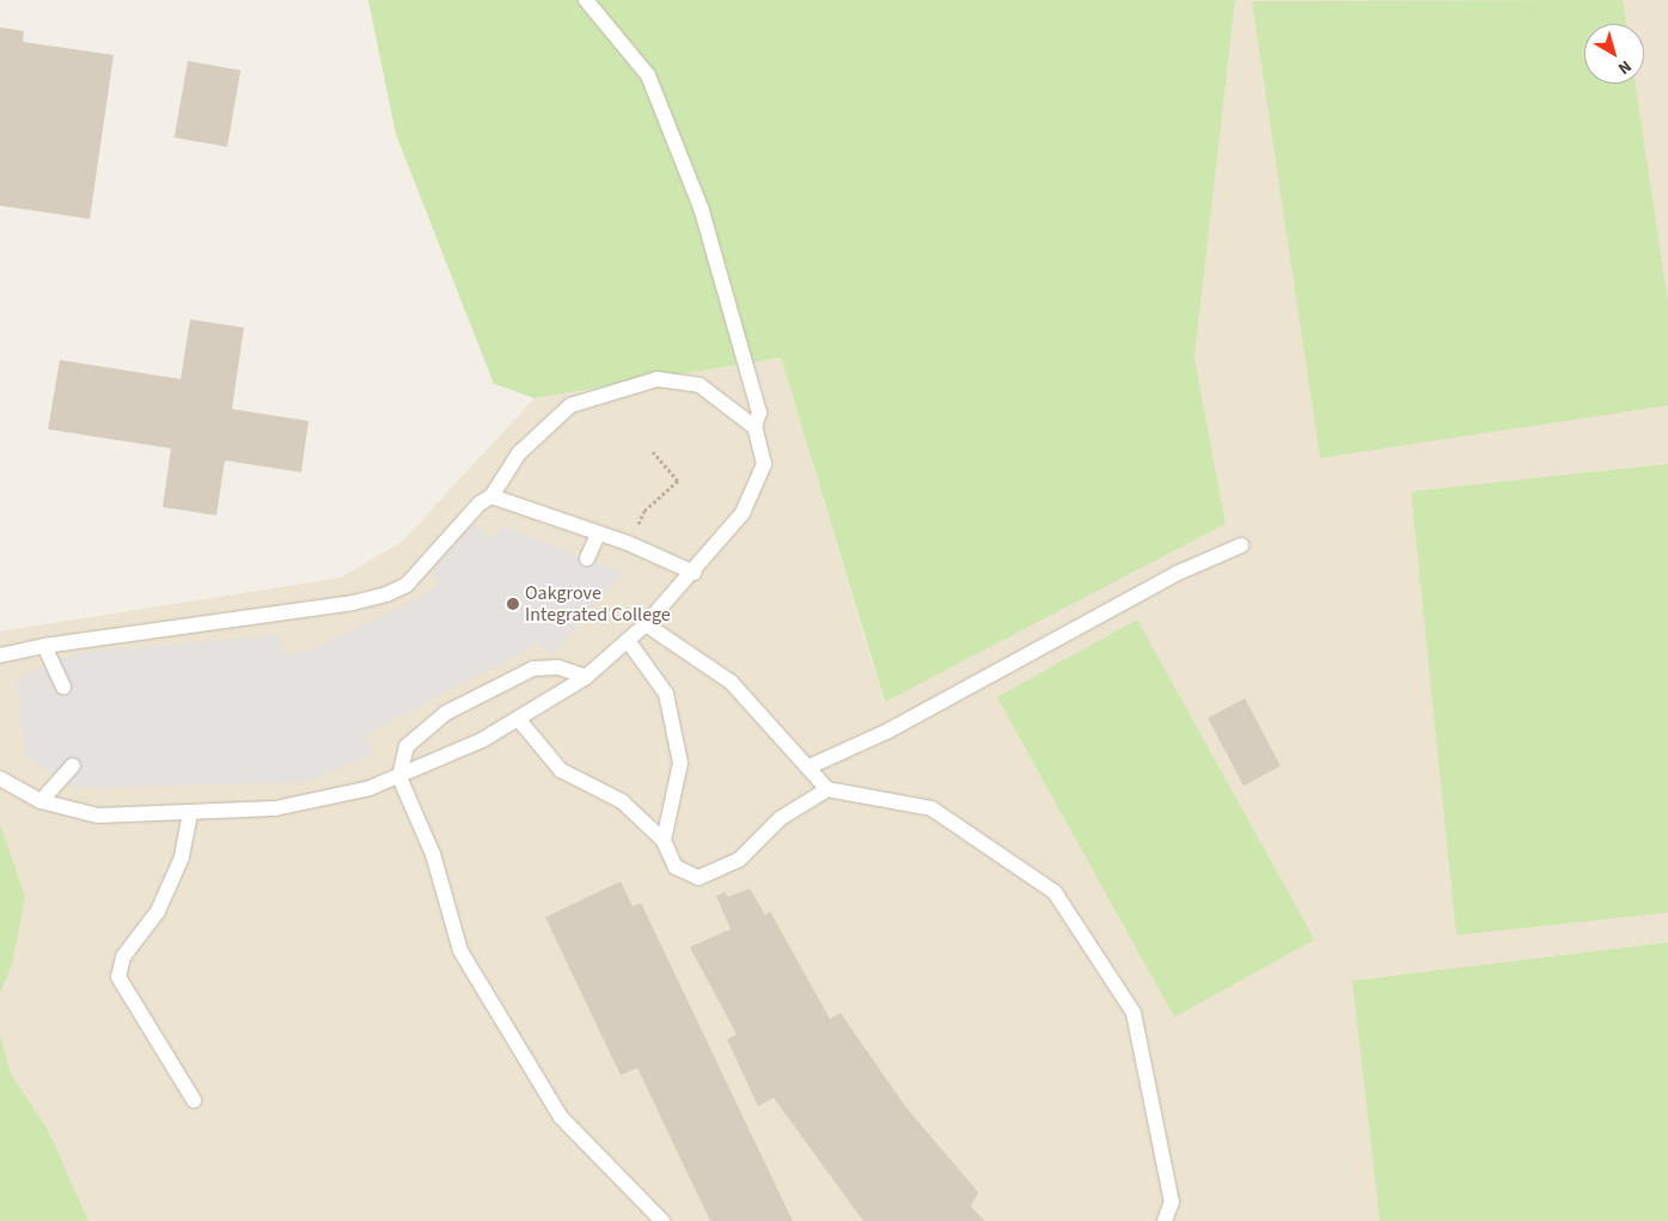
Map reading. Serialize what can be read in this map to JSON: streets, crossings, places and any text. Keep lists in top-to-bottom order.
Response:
{
  "places": ["Oakgrove Integrated College"],
  "north": "bottom right"
}
